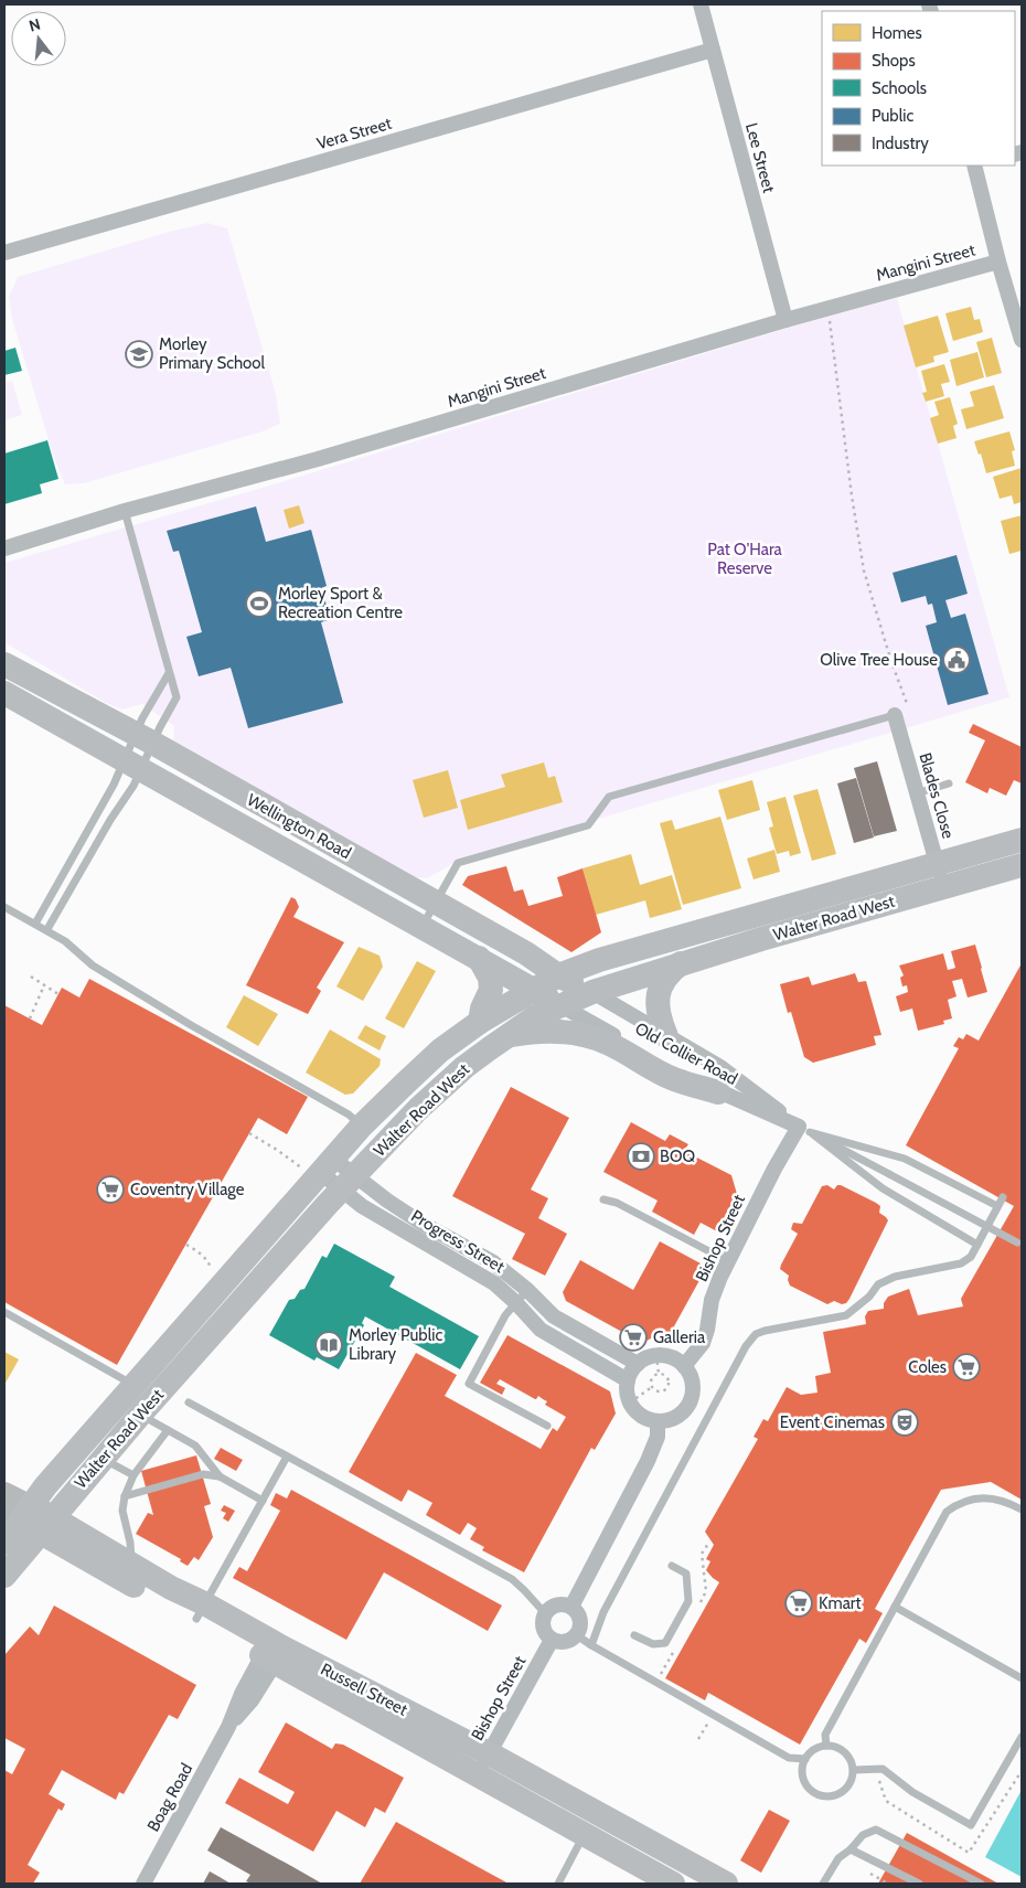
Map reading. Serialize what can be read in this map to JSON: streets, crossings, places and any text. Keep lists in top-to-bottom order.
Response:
{
  "streets": {
    "main road": ["Wellington Road", "Walter Road West", "Russell Street"],
    "street": [
      "Vera Street",
      "Lee Street",
      "Mangini Street",
      "Blades Close",
      "Old Collier Road",
      "Bishop Street",
      "Progress Street",
      "Boag Road"
    ]
  },
  "crossings": [
    ["Vera Street", "Lee Street"],
    ["Lee Street", "Mangini Street"],
    ["Blades Close", "Walter Road West"],
    ["Wellington Road", "Walter Road West"],
    ["Wellington Road", "Old Collier Road"],
    ["Walter Road West", "Old Collier Road"],
    ["Walter Road West", "Progress Street"],
    ["Walter Road West", "Russell Street"],
    ["Old Collier Road", "Bishop Street"],
    ["Bishop Street", "Russell Street"],
    ["Russell Street", "Boag Road"]
  ],
  "parks": ["Pat O'Hara Reserve"],
  "places": {
    "school or university": ["Morley Primary School"],
    "sports": ["Morley Sport & Recreation Centre"],
    "public building": ["Olive Tree House"],
    "bank": ["BOQ"],
    "supermarket": [
      "Coventry Village",
      "Galleria",
      "Coles",
      "Kmart"
    ],
    "library": ["Morley Public Library"],
    "theatre": ["Event Cinemas"]
  },
  "legend": [
    "Homes",
    "Shops",
    "Schools",
    "Public",
    "Industry"
  ],
  "north": "top"
}
